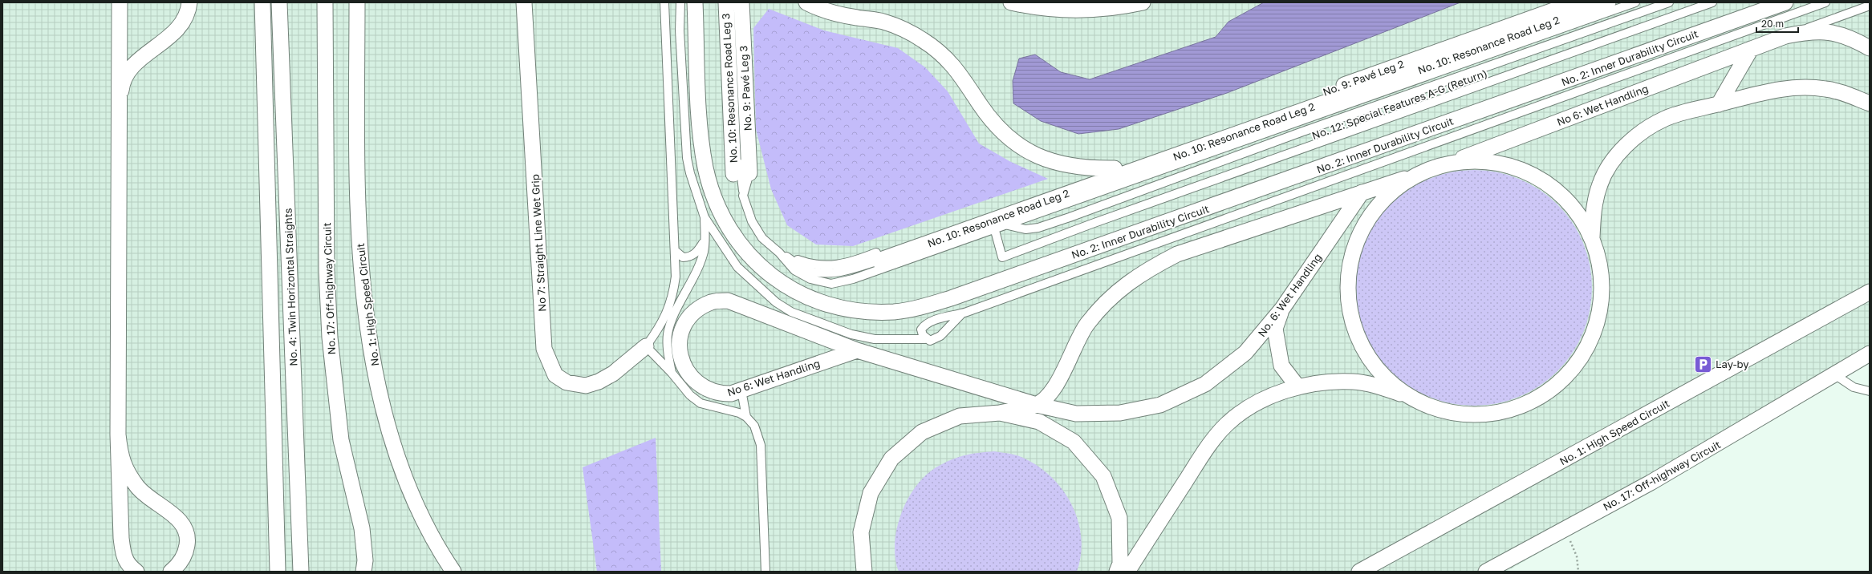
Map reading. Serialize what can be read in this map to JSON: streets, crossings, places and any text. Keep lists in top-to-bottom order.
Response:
{
  "streets": {
    "street": [
      "No. 10: Resonance Road Leg 2",
      "No. 2: Inner Durability Circuit",
      "No. 9: Pavé Leg 2",
      "No. 10: Resonance Road Leg 3",
      "No. 9: Pavé Leg 3",
      "No 6: Wet Handling",
      "No 7: Straight Line Wet Grip",
      "No. 4: Twin Horizontal Straights",
      "No. 17: Off-highway Circuit",
      "No. 6: Wet Handling",
      "No. 1: High Speed Circuit"
    ],
    "lane": ["No. 12: Special Features A-G (Return)"]
  },
  "crossings": [
    ["No. 10: Resonance Road Leg 2", "No. 9: Pavé Leg 2"],
    ["No 6: Wet Handling", "No. 6: Wet Handling"]
  ],
  "places": {
    "parking": ["Lay-by"]
  },
  "scale_bar": "20 m"
}
